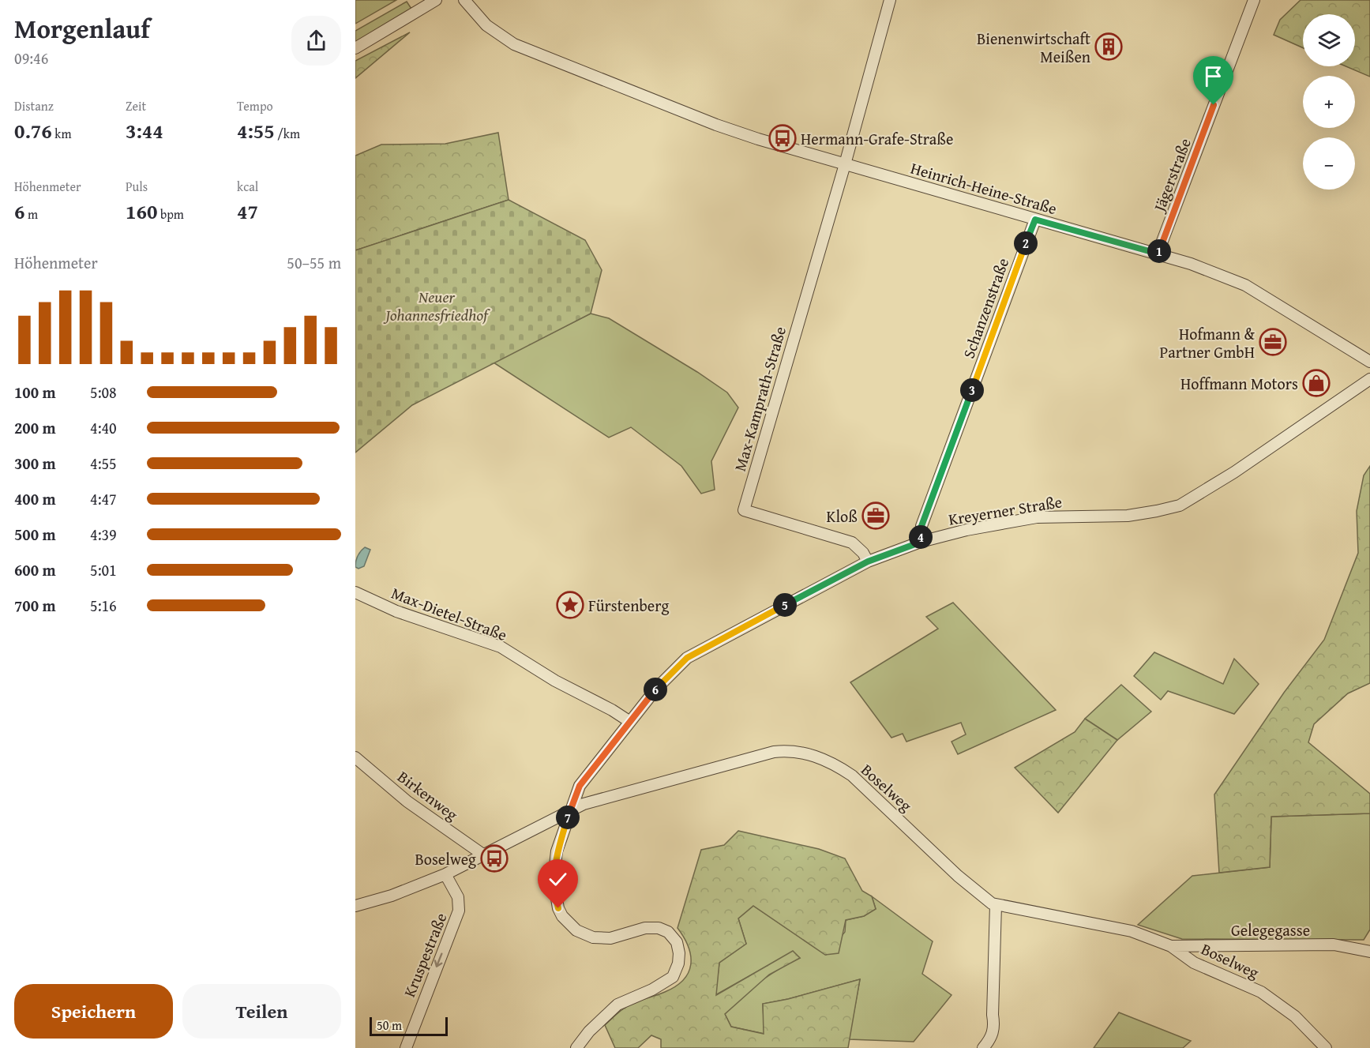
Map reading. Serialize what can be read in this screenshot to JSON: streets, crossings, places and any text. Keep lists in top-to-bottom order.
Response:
{
  "streets": {
    "street": [
      "Jägerstraße",
      "Heinrich-Heine-Straße",
      "Schanzenstraße",
      "Max-Kamprath-Straße",
      "Kreyerner Straße",
      "Max-Dietel-Straße",
      "Boselweg",
      "Birkenweg",
      "Gelegegasse",
      "Kruspestraße"
    ]
  },
  "crossings": [
    ["Jägerstraße", "Heinrich-Heine-Straße"],
    ["Heinrich-Heine-Straße", "Schanzenstraße"],
    ["Heinrich-Heine-Straße", "Max-Kamprath-Straße"],
    ["Schanzenstraße", "Kreyerner Straße"],
    ["Max-Kamprath-Straße", "Kreyerner Straße"],
    ["Kreyerner Straße", "Max-Dietel-Straße"],
    ["Kreyerner Straße", "Boselweg"],
    ["Boselweg", "Birkenweg"],
    ["Boselweg", "Gelegegasse"],
    ["Boselweg", "Kruspestraße"]
  ],
  "one_way": ["Kruspestraße"],
  "parks": ["Neuer Johannesfriedhof"],
  "places": {
    "building": ["Bienenwirtschaft Meißen"],
    "bus stop": ["Hermann-Grafe-Straße", "Boselweg"],
    "office": ["Hofmann & Partner GmbH", "Kloß"],
    "shop": ["Hoffmann Motors"],
    "place": ["Fürstenberg"]
  },
  "scale_bar": "50 m",
  "page": {
    "heading": ["Morgenlauf", "09:46"],
    "map_buttons": ["+", "−"],
    "stats": [
      ["Distanz", "0.76 km"],
      ["Zeit", "3:44"],
      ["Tempo", "4:55 /km"],
      ["Höhenmeter", "6 m"],
      ["Puls", "160 bpm"],
      ["kcal", "47"]
    ],
    "pins": [
      "2",
      "1",
      "3",
      "4",
      "5",
      "6",
      "7"
    ],
    "chart": ["Höhenmeter", "50–55 m"],
    "list": [
      {
        "name": "100 m",
        "note": "5:08"
      },
      {
        "name": "200 m",
        "note": "4:40"
      },
      {
        "name": "300 m",
        "note": "4:55"
      },
      {
        "name": "400 m",
        "note": "4:47"
      },
      {
        "name": "500 m",
        "note": "4:39"
      },
      {
        "name": "600 m",
        "note": "5:01"
      },
      {
        "name": "700 m",
        "note": "5:16"
      }
    ],
    "buttons": ["Speichern", "Teilen"],
    "scale": "50 m"
  }
}
